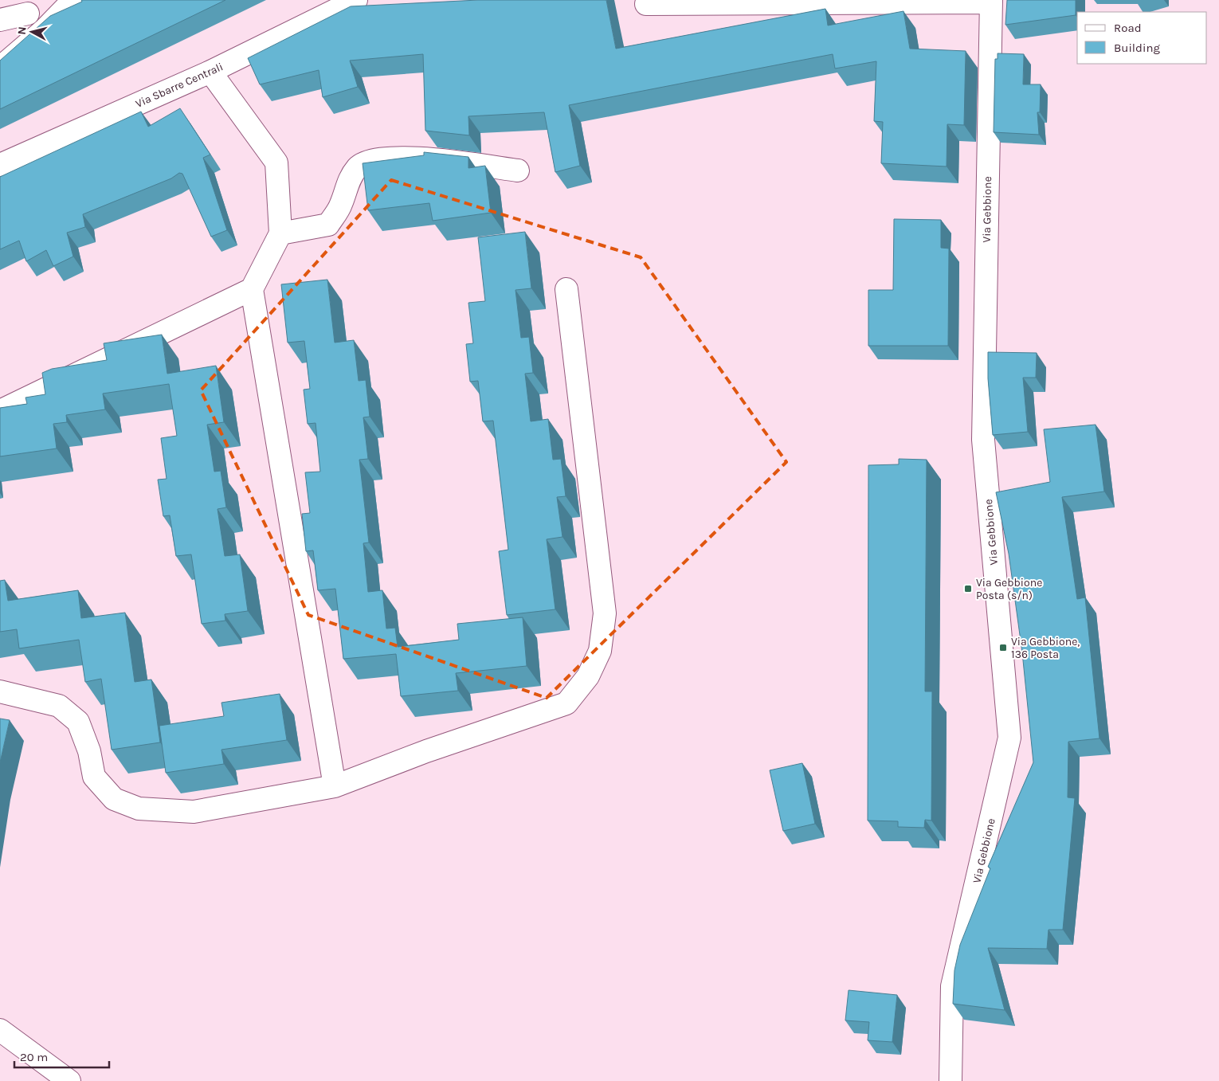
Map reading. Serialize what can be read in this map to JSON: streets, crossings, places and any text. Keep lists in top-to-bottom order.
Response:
{
  "streets": {
    "street": ["Via Sbarre Centrali", "Via Gebbione"]
  },
  "places": {
    "transit": ["Via Gebbione Posta (s/n)", "Via Gebbione, 136 Posta"]
  },
  "legend": ["Road", "Building"],
  "scale_bar": "20 m",
  "north": "left"
}
